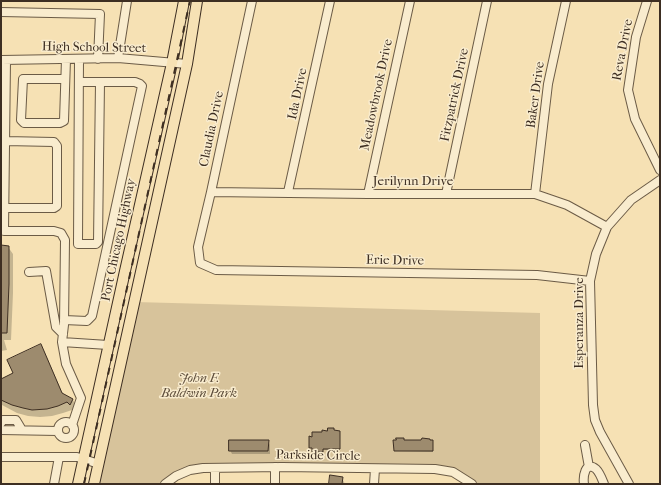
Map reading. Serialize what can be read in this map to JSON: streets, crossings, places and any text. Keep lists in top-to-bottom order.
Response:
{
  "streets": {
    "main road": ["Port Chicago Highway"],
    "street": [
      "High School Street",
      "Reva Drive",
      "Ida Drive",
      "Meadowbrook Drive",
      "Fitzpatrick Drive",
      "Baker Drive",
      "Claudia Drive",
      "Jerilynn Drive",
      "Erie Drive",
      "Esperanza Drive",
      "Parkside Circle"
    ]
  },
  "crossings": [
    ["High School Street", "Port Chicago Highway"],
    ["Ida Drive", "Jerilynn Drive"],
    ["Meadowbrook Drive", "Jerilynn Drive"],
    ["Fitzpatrick Drive", "Jerilynn Drive"],
    ["Baker Drive", "Jerilynn Drive"],
    ["Claudia Drive", "Jerilynn Drive"],
    ["Claudia Drive", "Erie Drive"],
    ["Jerilynn Drive", "Esperanza Drive"],
    ["Erie Drive", "Esperanza Drive"]
  ],
  "parks": ["John F. Baldwin Park"]
}
